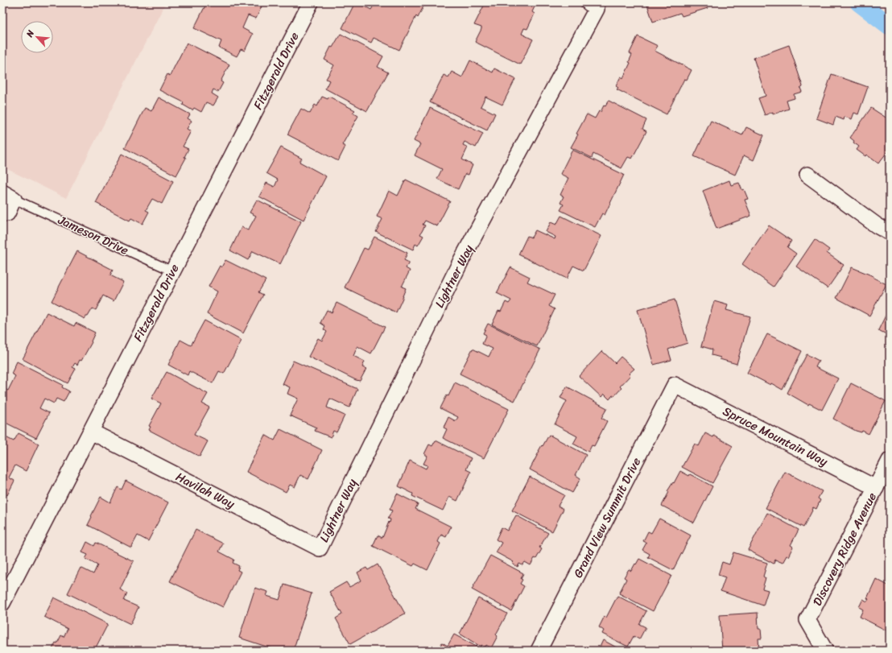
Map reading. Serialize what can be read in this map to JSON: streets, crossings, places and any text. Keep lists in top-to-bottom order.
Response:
{
  "streets": {
    "street": [
      "Fitzgerald Drive",
      "Jameson Drive",
      "Lightner Way",
      "Spruce Mountain Way",
      "Havilah Way",
      "Grand View Summit Drive",
      "Discovery Ridge Avenue"
    ]
  },
  "crossings": [
    ["Fitzgerald Drive", "Jameson Drive"],
    ["Fitzgerald Drive", "Havilah Way"],
    ["Lightner Way", "Havilah Way"],
    ["Spruce Mountain Way", "Grand View Summit Drive"],
    ["Spruce Mountain Way", "Discovery Ridge Avenue"]
  ],
  "north": "top left"
}
